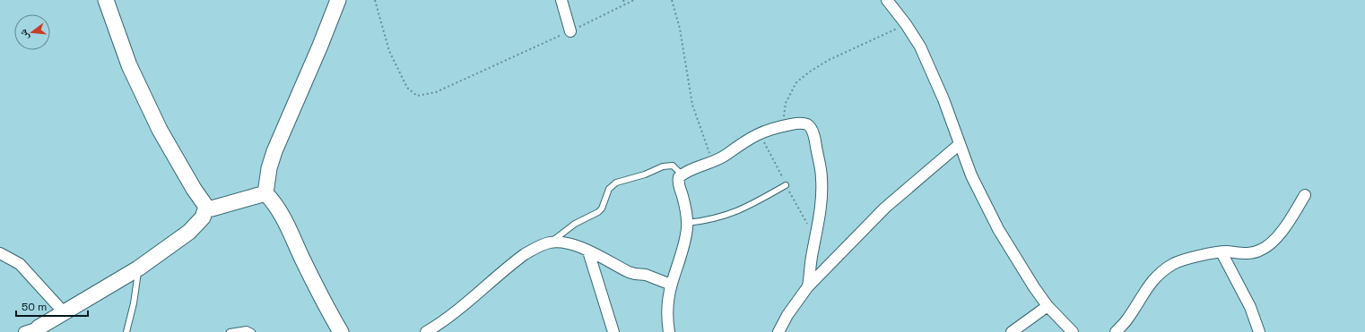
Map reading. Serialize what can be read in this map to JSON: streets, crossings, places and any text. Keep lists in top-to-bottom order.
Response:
{
  "scale_bar": "50 m",
  "north": "left"
}
